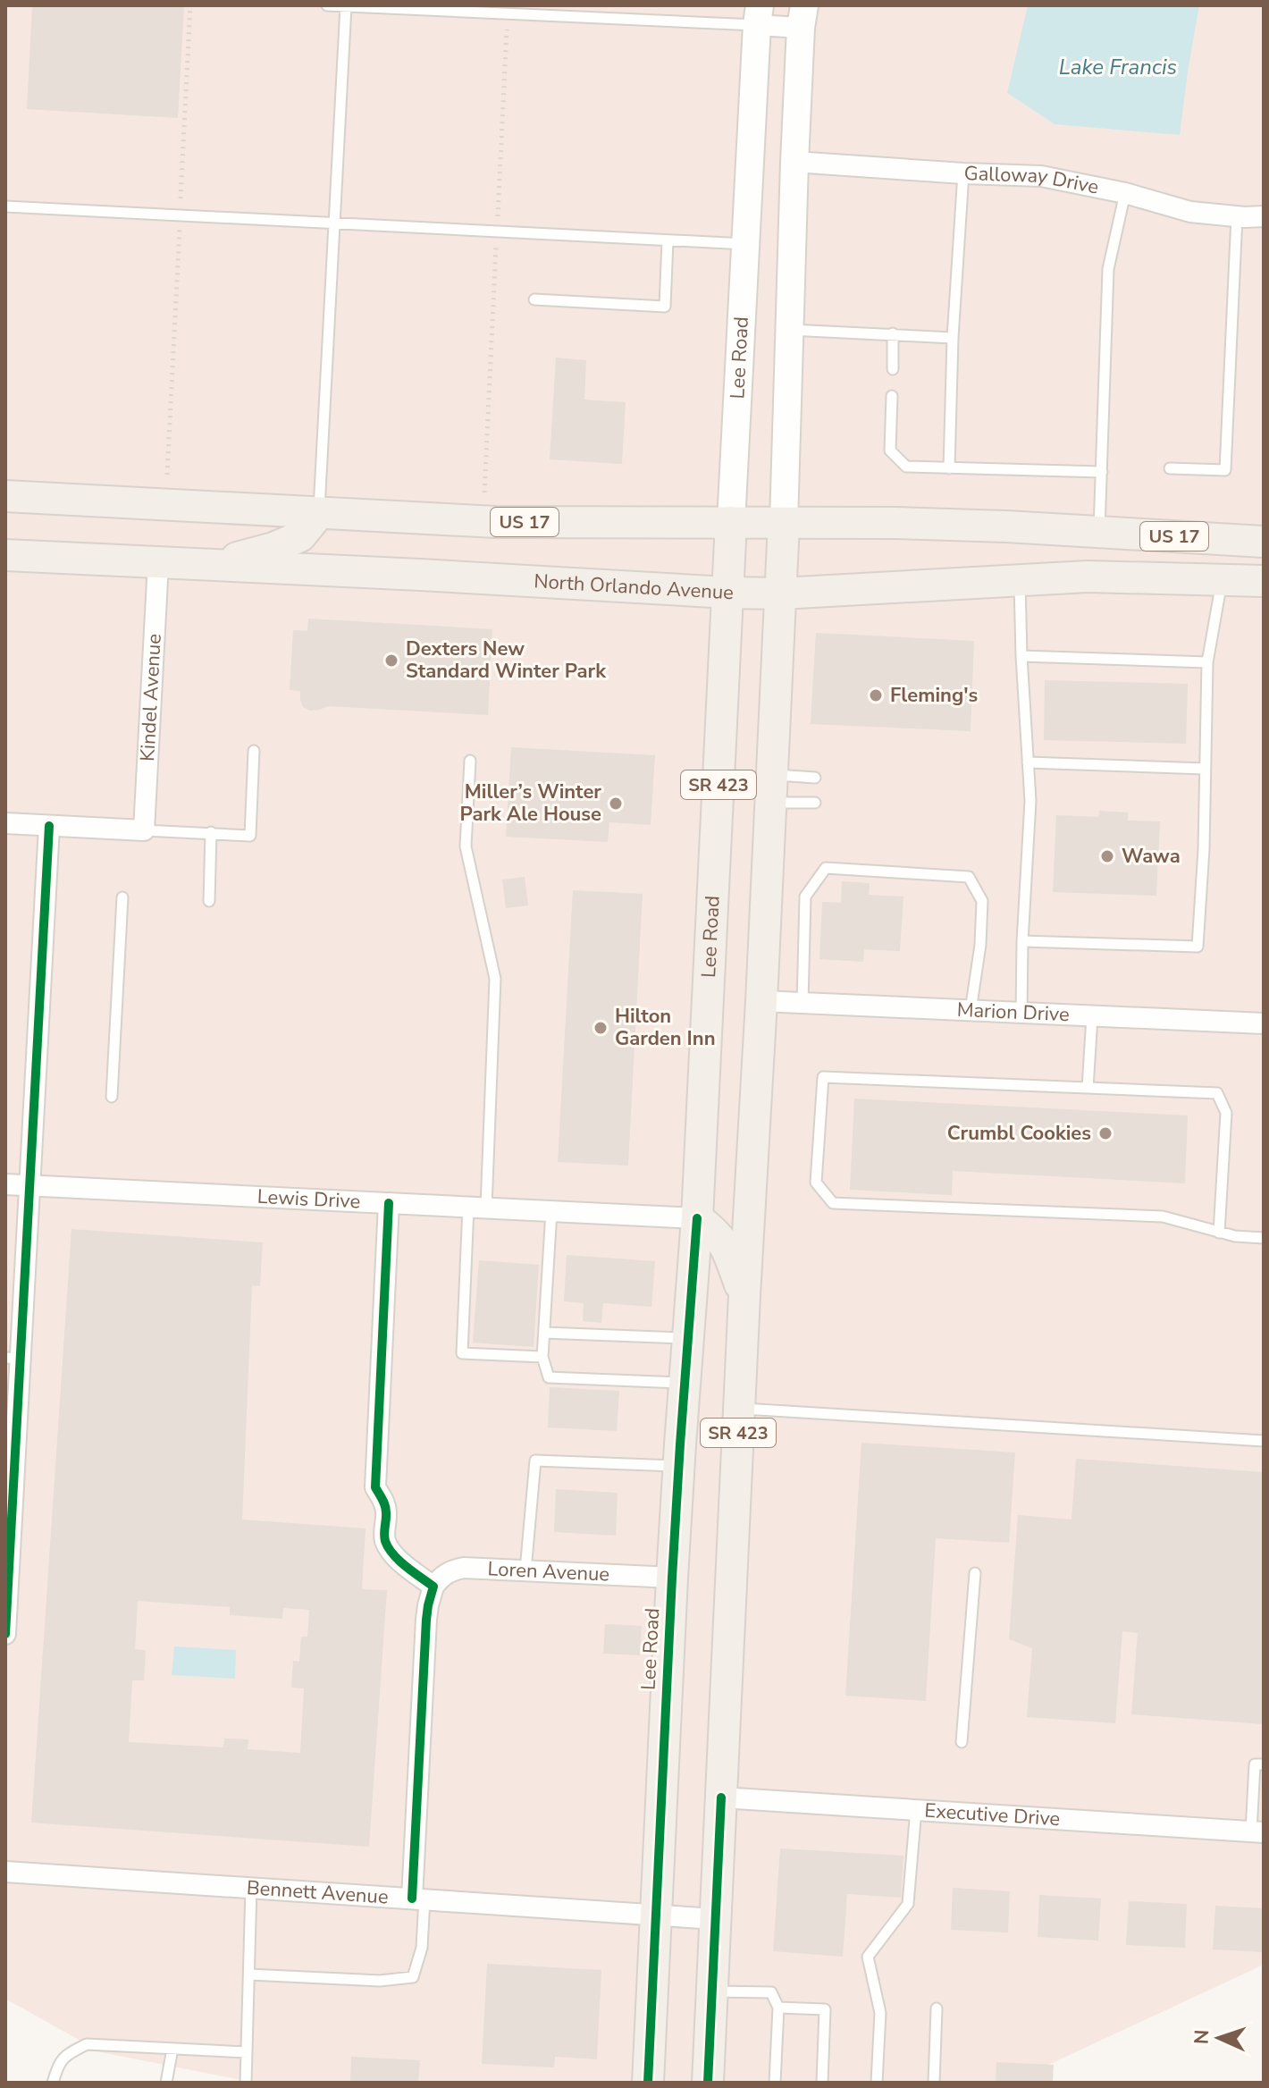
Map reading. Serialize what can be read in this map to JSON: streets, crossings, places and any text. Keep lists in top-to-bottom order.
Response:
{
  "streets": {
    "main road": [
      "Lee Road",
      "US 17",
      "North Orlando Avenue",
      "SR 423"
    ],
    "street": [
      "Galloway Drive",
      "Kindel Avenue",
      "Marion Drive",
      "Lewis Drive",
      "Loren Avenue",
      "Executive Drive",
      "Bennett Avenue"
    ]
  },
  "crossings": [
    ["Lee Road", "US 17"],
    ["Lee Road", "North Orlando Avenue"],
    ["Lee Road", "Lewis Drive"],
    ["Lee Road", "Loren Avenue"],
    ["Lee Road", "Bennett Avenue"],
    ["US 17", "SR 423"],
    ["North Orlando Avenue", "Kindel Avenue"],
    ["North Orlando Avenue", "SR 423"],
    ["SR 423", "Marion Drive"],
    ["SR 423", "Executive Drive"],
    ["SR 423", "Bennett Avenue"]
  ],
  "water": ["Lake Francis"],
  "places": [
    "Dexters New Standard Winter Park",
    "Fleming's",
    "Miller’s Winter Park Ale House",
    "Wawa",
    "Hilton Garden Inn",
    "Crumbl Cookies"
  ],
  "north": "left"
}
